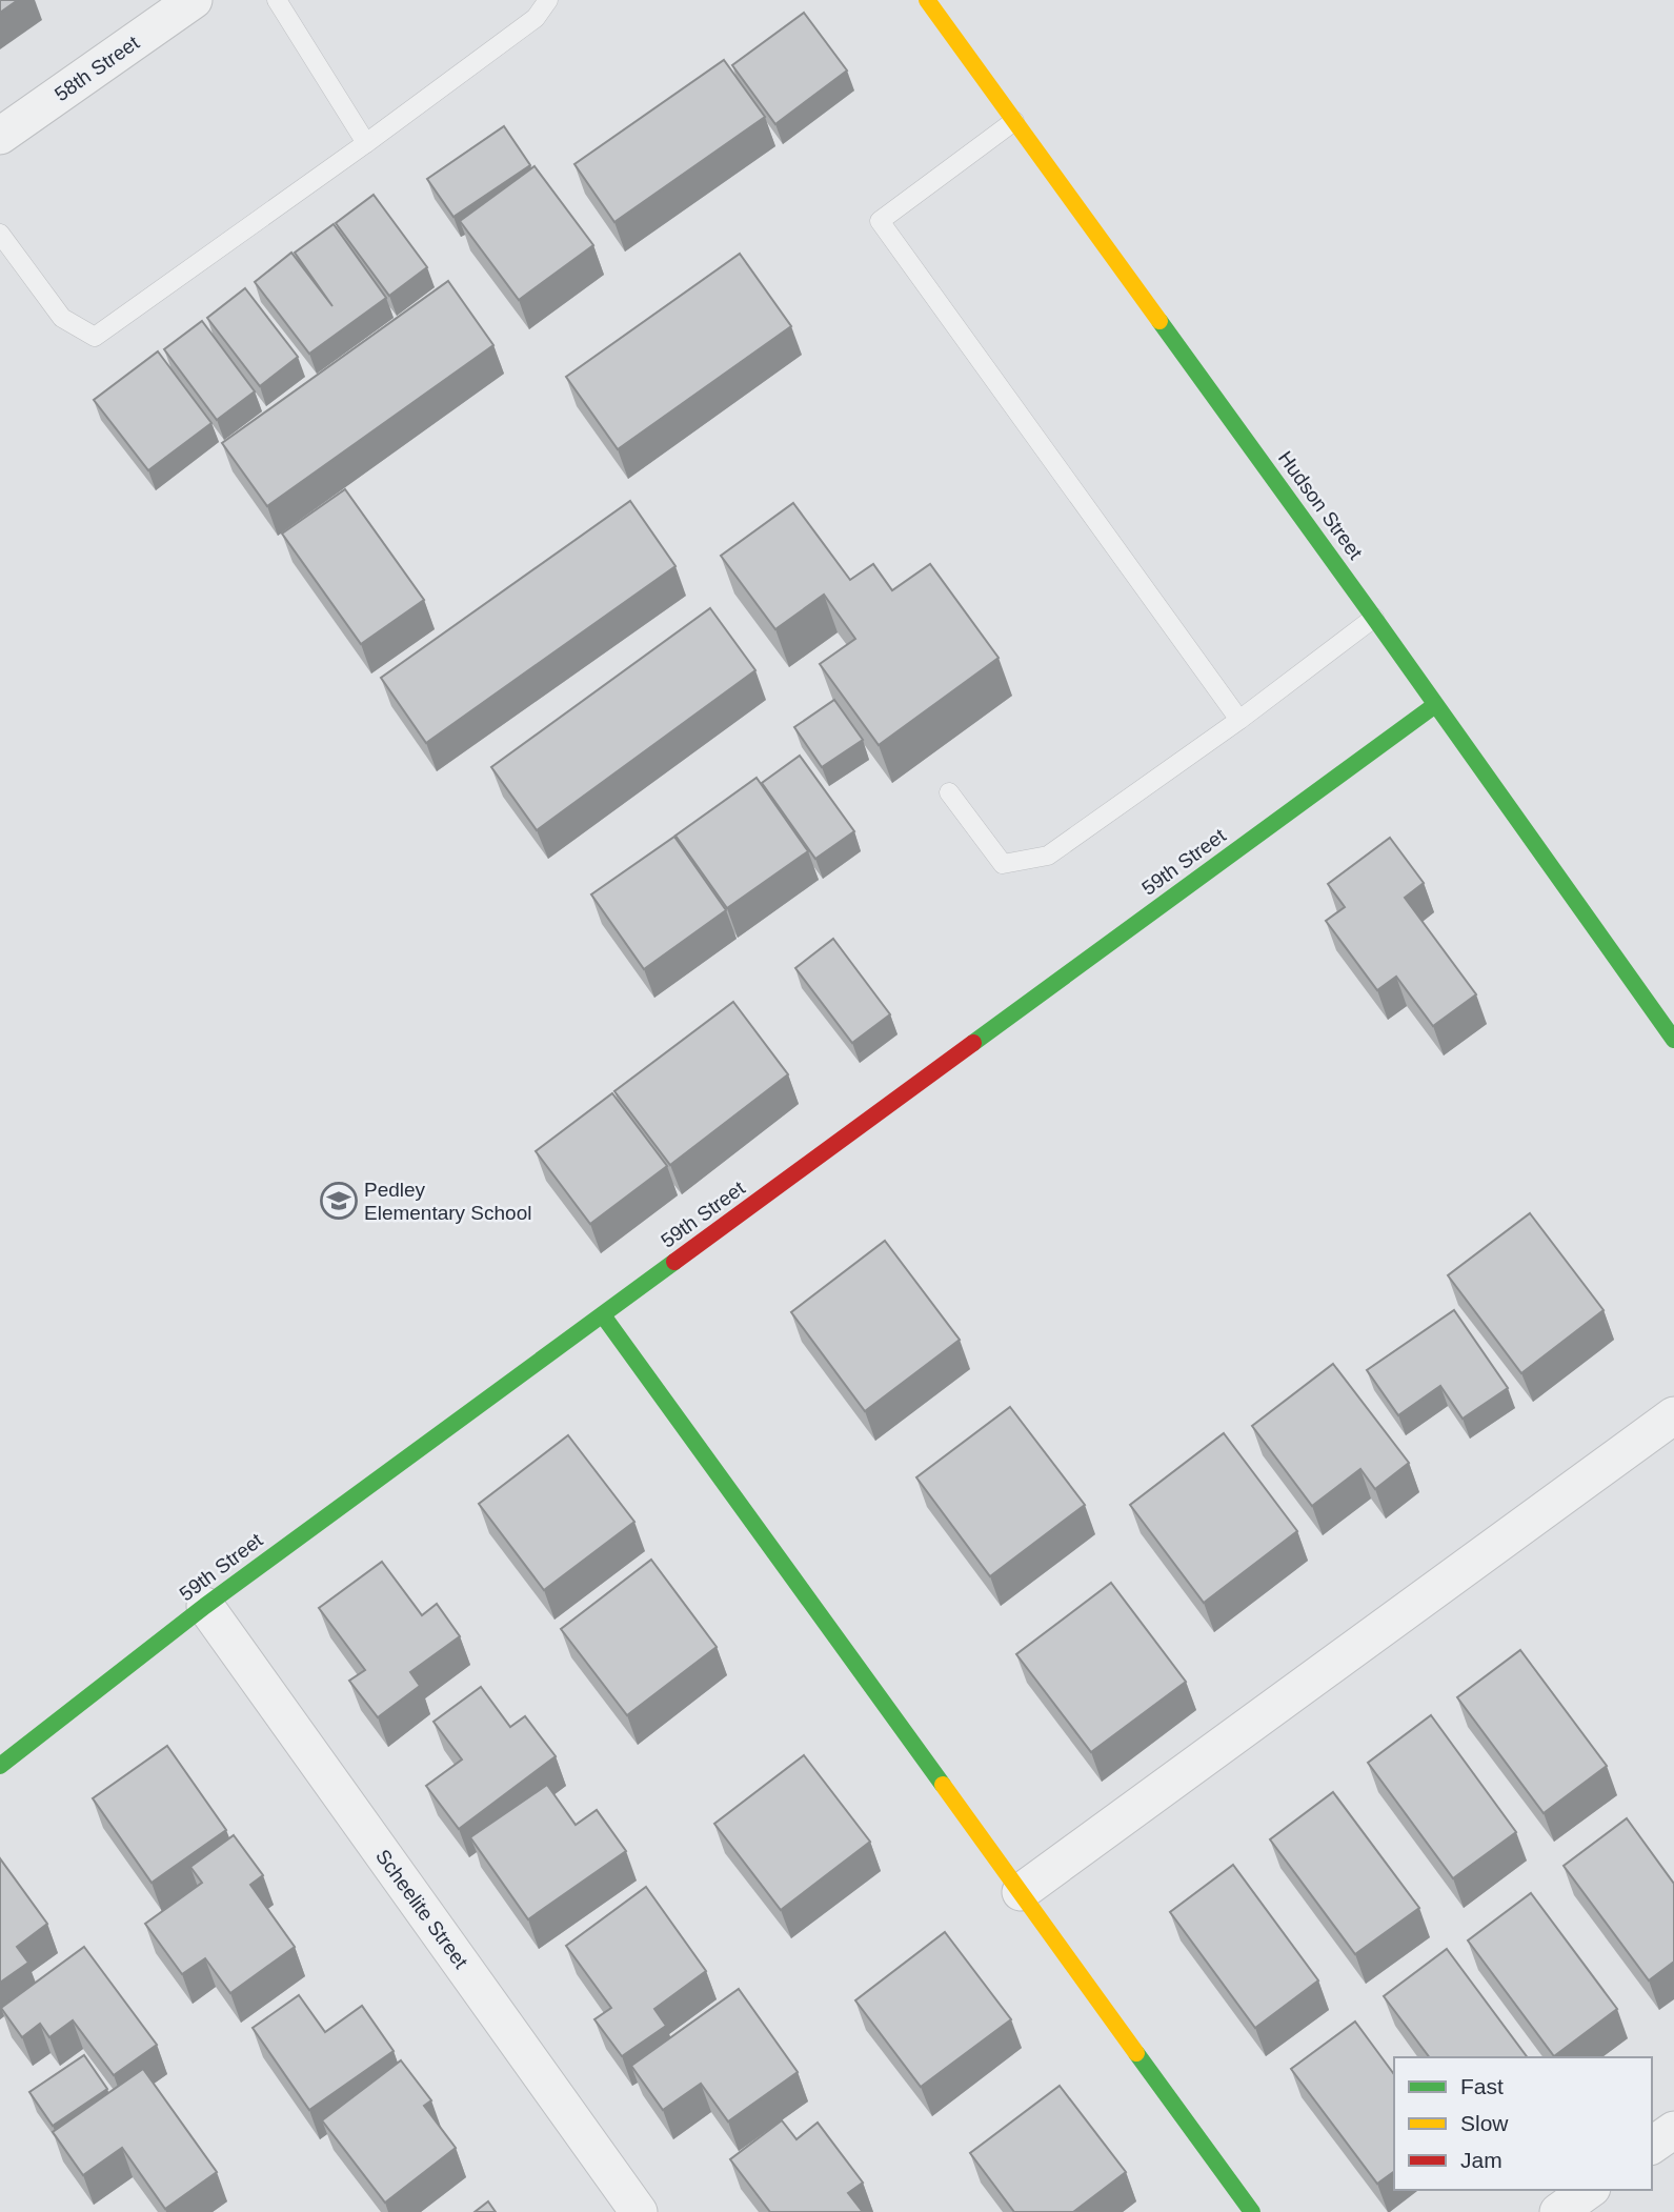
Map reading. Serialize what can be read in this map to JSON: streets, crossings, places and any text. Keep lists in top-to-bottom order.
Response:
{
  "streets": {
    "street": [
      "58th Street",
      "Hudson Street",
      "59th Street",
      "Scheelite Street"
    ]
  },
  "crossings": [
    ["Hudson Street", "59th Street"],
    ["59th Street", "Scheelite Street"]
  ],
  "places": {
    "school or university": ["Pedley Elementary School"]
  },
  "legend": ["Fast", "Slow", "Jam"]
}
